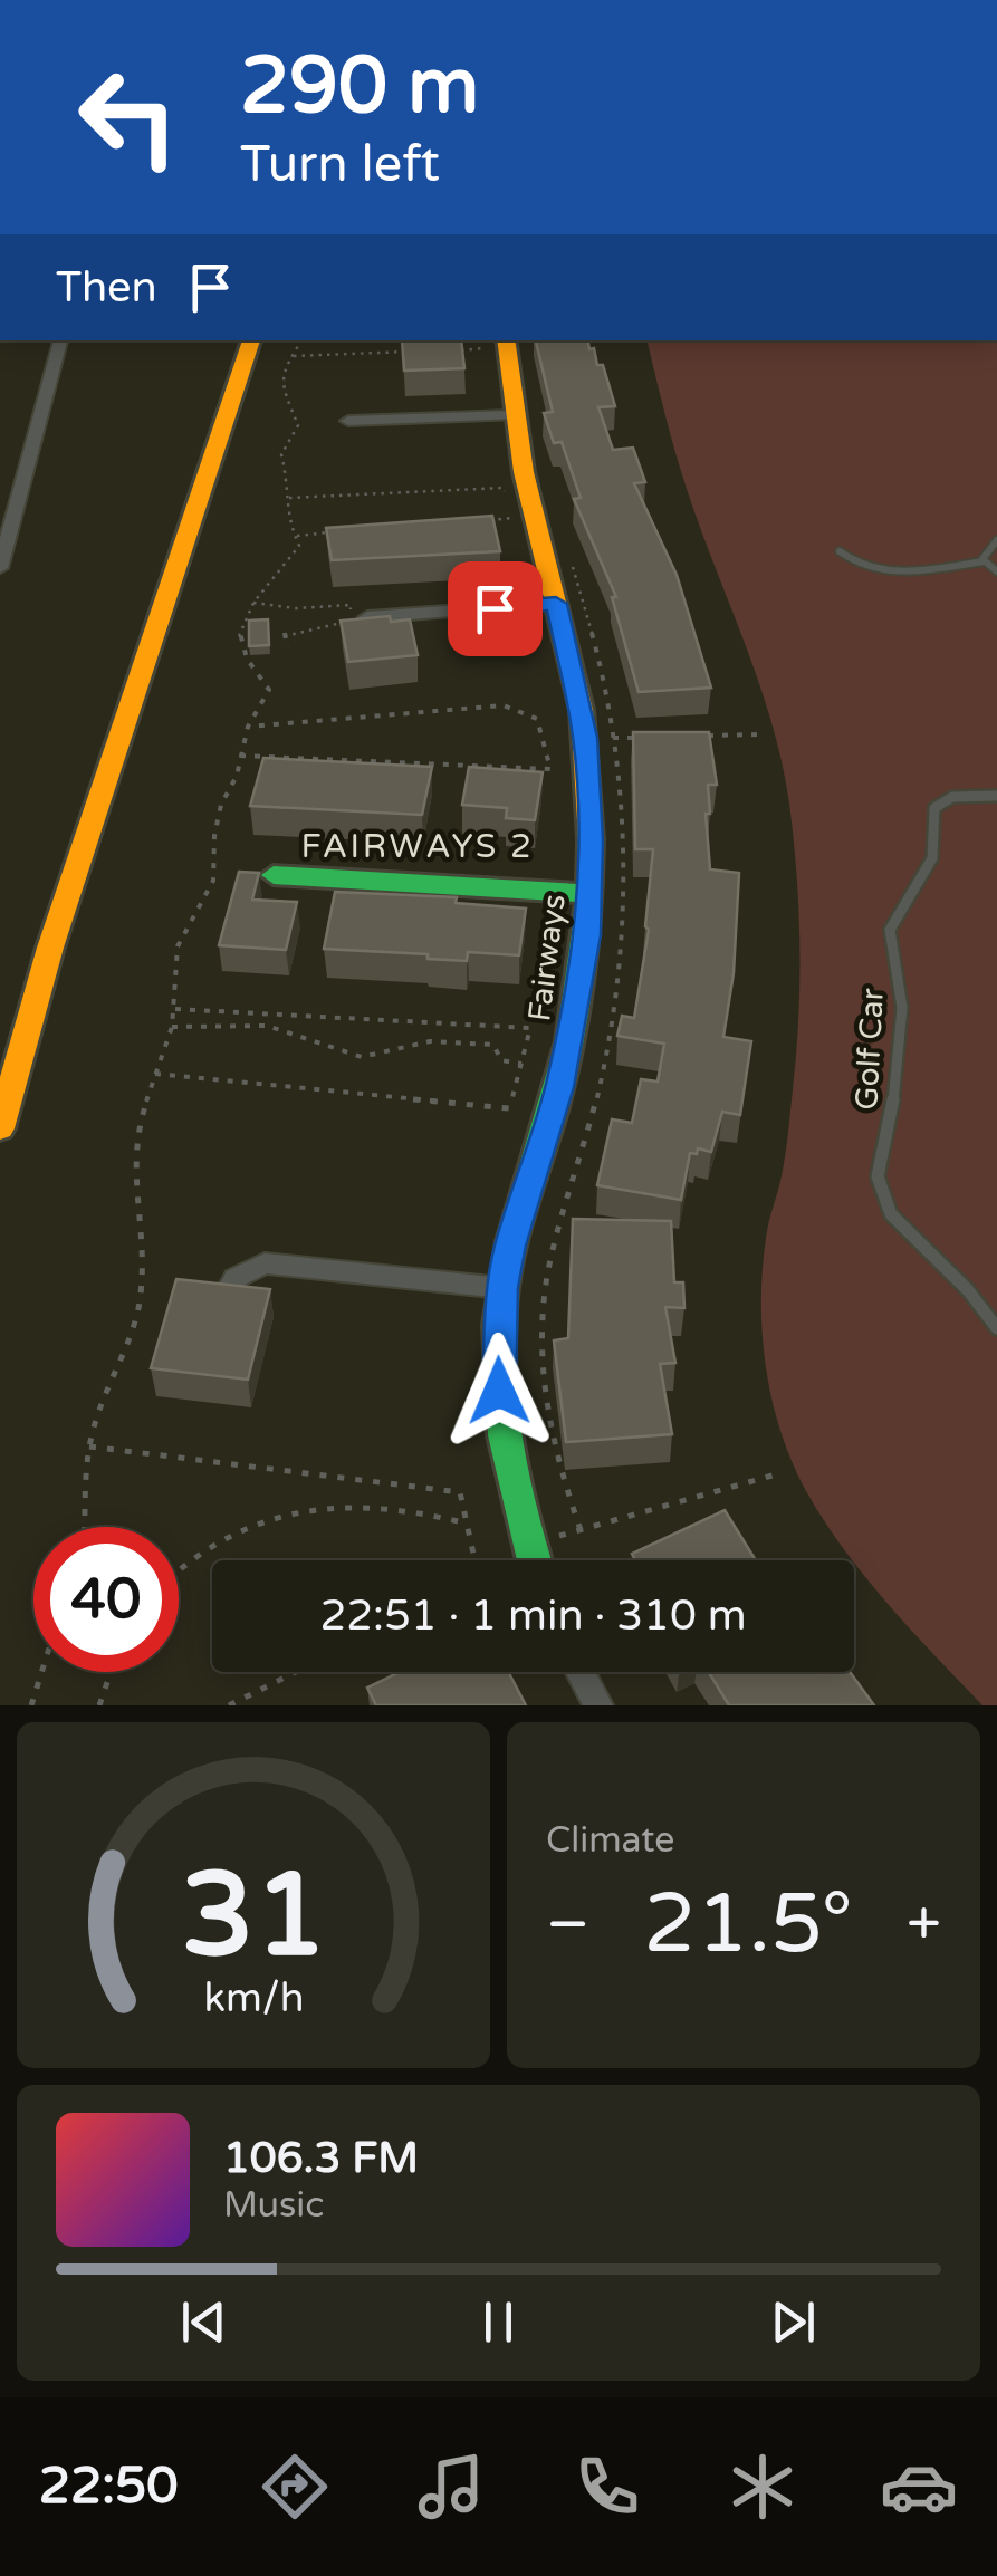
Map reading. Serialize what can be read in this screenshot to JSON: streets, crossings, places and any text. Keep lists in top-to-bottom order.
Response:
{
  "streets": {
    "street": ["Fairways"],
    "lane": ["Golf Car"]
  },
  "districts": ["FAIRWAYS 2"],
  "page": {
    "turn": ["290 m", "Turn left"],
    "then": "Then",
    "limit": "40",
    "trip": "22:51 · 1 min · 310 m",
    "tile": "Climate",
    "heat": ["−", "21.5°", "+"],
    "song": ["106.3 FM", "Music"],
    "tabs": "22:50",
    "gauge": ["31", "km/h"]
  }
}
